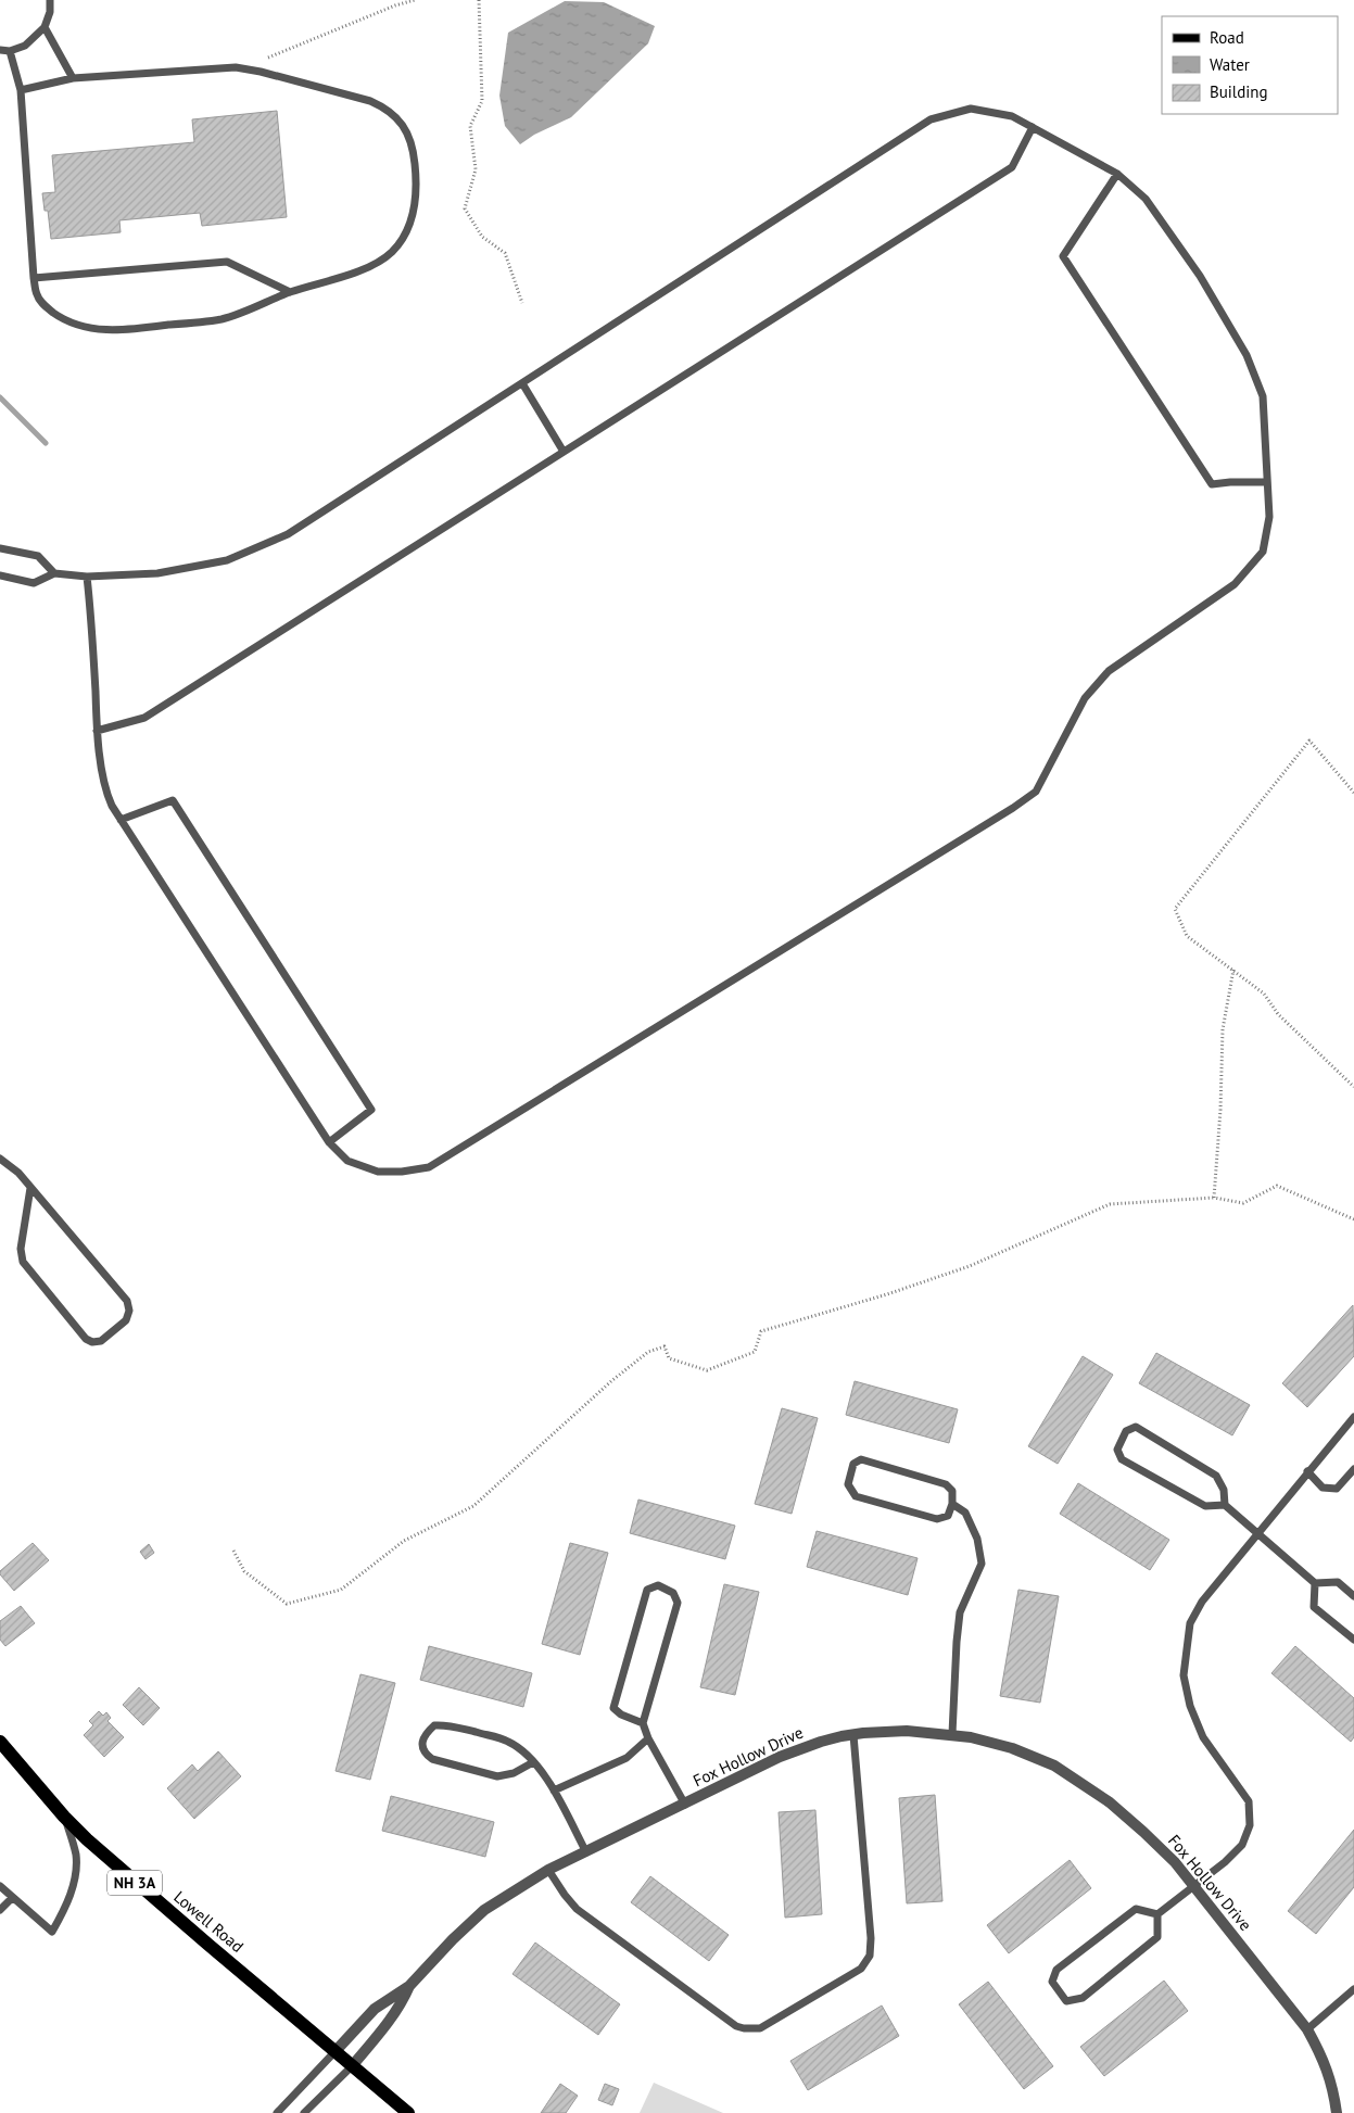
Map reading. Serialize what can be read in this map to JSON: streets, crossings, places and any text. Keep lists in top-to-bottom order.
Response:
{
  "streets": {
    "main road": ["NH 3A", "Lowell Road"],
    "street": ["Fox Hollow Drive"]
  },
  "crossings": [
    ["Fox Hollow Drive", "Lowell Road"]
  ],
  "legend": ["Road", "Water", "Building"]
}
